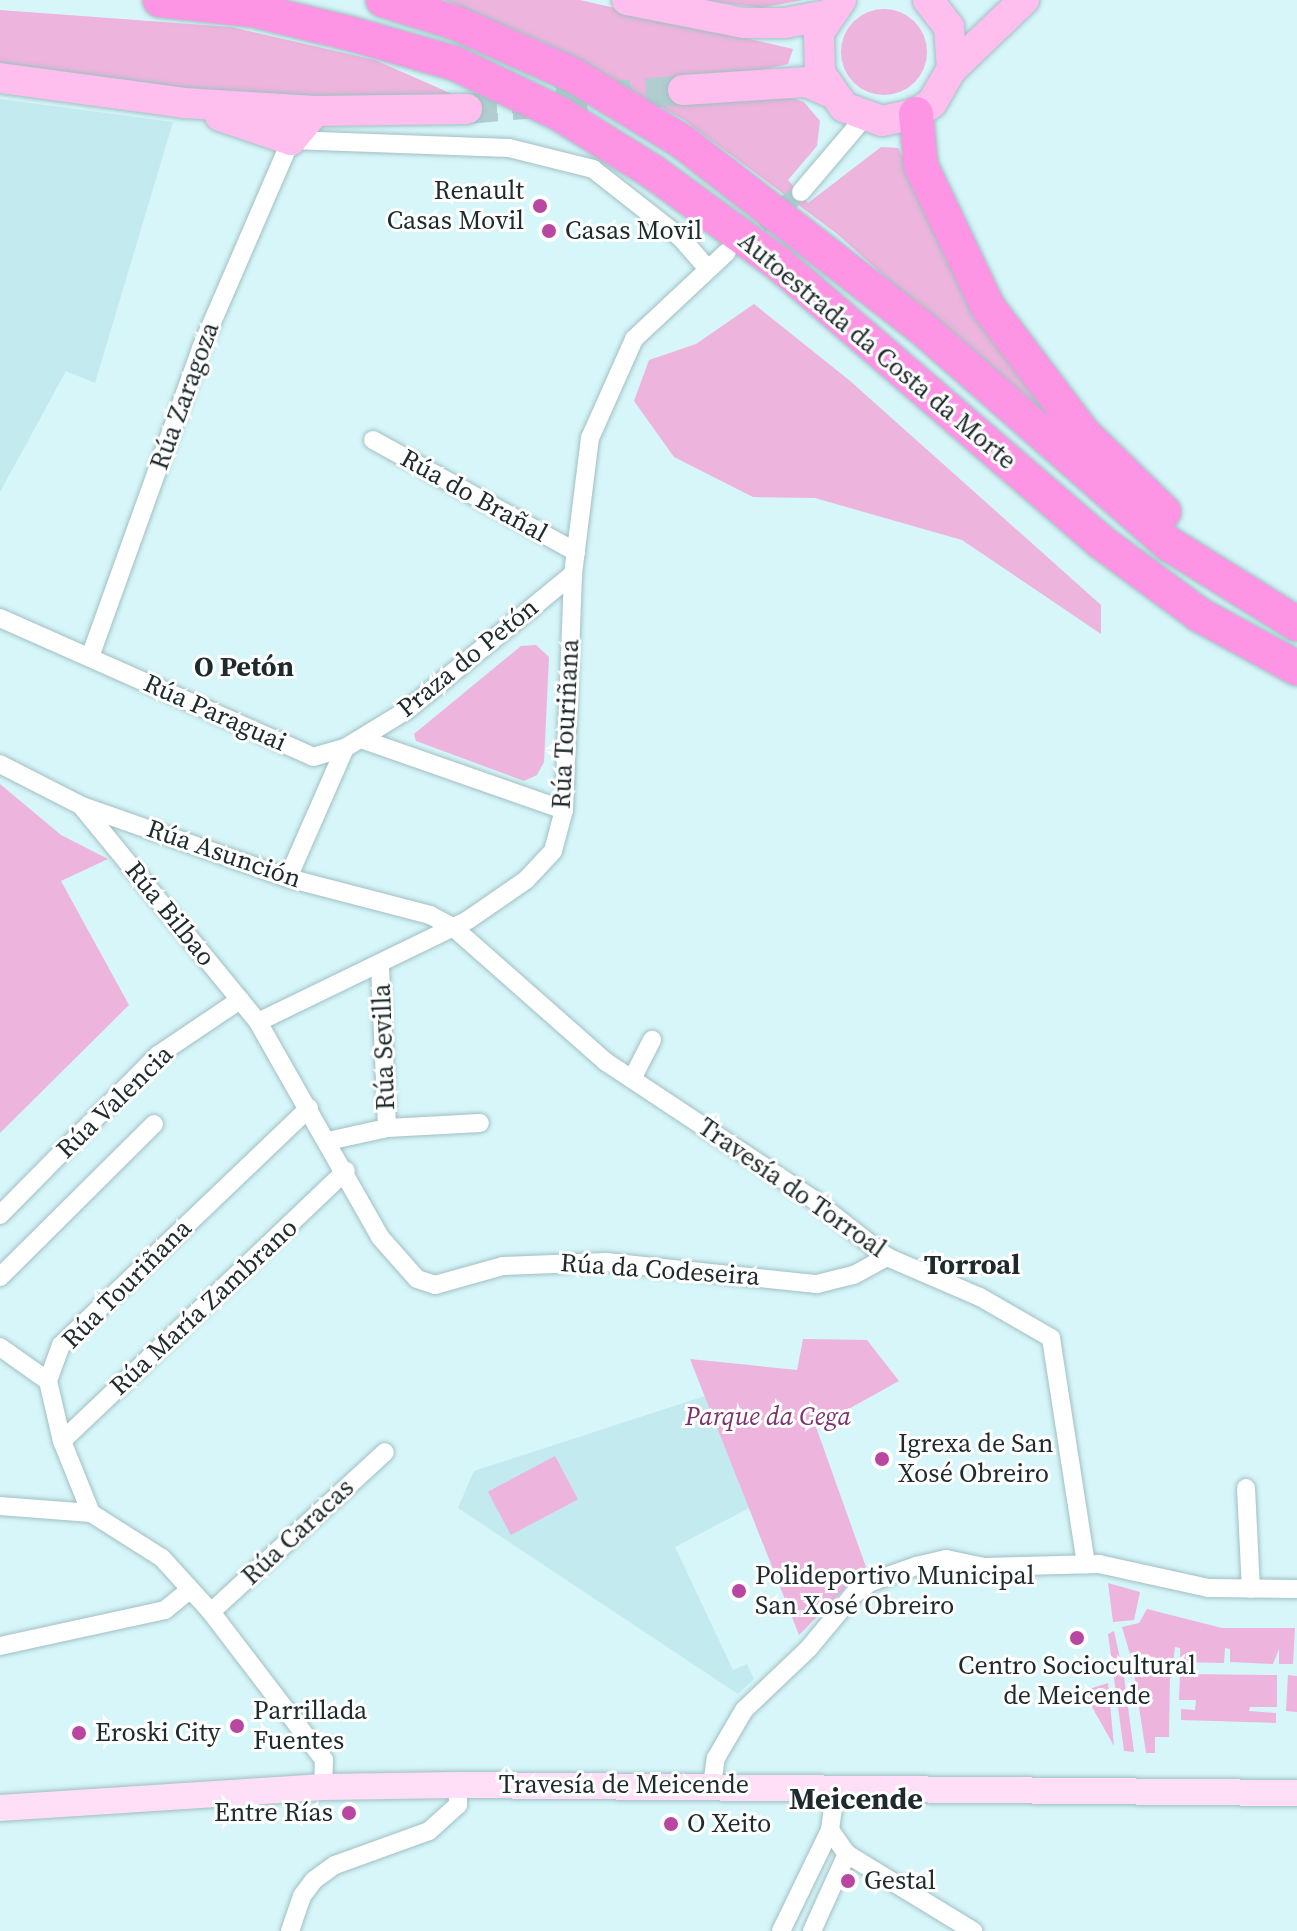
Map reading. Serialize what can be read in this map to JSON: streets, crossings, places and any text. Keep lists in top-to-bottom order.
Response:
{
  "streets": {
    "highway": ["Autoestrada da Costa da Morte"],
    "main road": ["Travesía de Meicende"],
    "street": [
      "Rúa Zaragoza",
      "Rúa do Brañal",
      "Praza do Petón",
      "Rúa Paraguai",
      "Rúa Touriñana",
      "Rúa Asunción",
      "Rúa Bilbao",
      "Rúa Sevilla",
      "Rúa Valencia",
      "Travesía do Torroal",
      "Rúa da Codeseira",
      "Rúa María Zambrano",
      "Rúa Caracas"
    ]
  },
  "crossings": [
    ["Rúa Zaragoza", "Rúa Paraguai"],
    ["Rúa do Brañal", "Rúa Touriñana"],
    ["Praza do Petón", "Rúa Paraguai"],
    ["Praza do Petón", "Rúa Touriñana"],
    ["Rúa Touriñana", "Rúa Asunción"],
    ["Rúa Touriñana", "Rúa Bilbao"],
    ["Rúa Touriñana", "Rúa Sevilla"],
    ["Rúa Touriñana", "Travesía do Torroal"],
    ["Rúa Asunción", "Rúa Bilbao"],
    ["Rúa Asunción", "Travesía do Torroal"],
    ["Rúa Bilbao", "Rúa Valencia"],
    ["Travesía do Torroal", "Rúa da Codeseira"],
    ["Rúa da Codeseira", "Rúa María Zambrano"]
  ],
  "districts": ["O Petón", "Torroal", "Meicende"],
  "parks": ["Parque da Cega"],
  "places": [
    "Renault Casas Movil",
    "Casas Movil",
    "Igrexa de San Xosé Obreiro",
    "Polideportivo Municipal San Xosé Obreiro",
    "Centro Sociocultural de Meicende",
    "Parrillada Fuentes",
    "Eroski City",
    "Entre Rías",
    "O Xeito",
    "Gestal"
  ]
}
